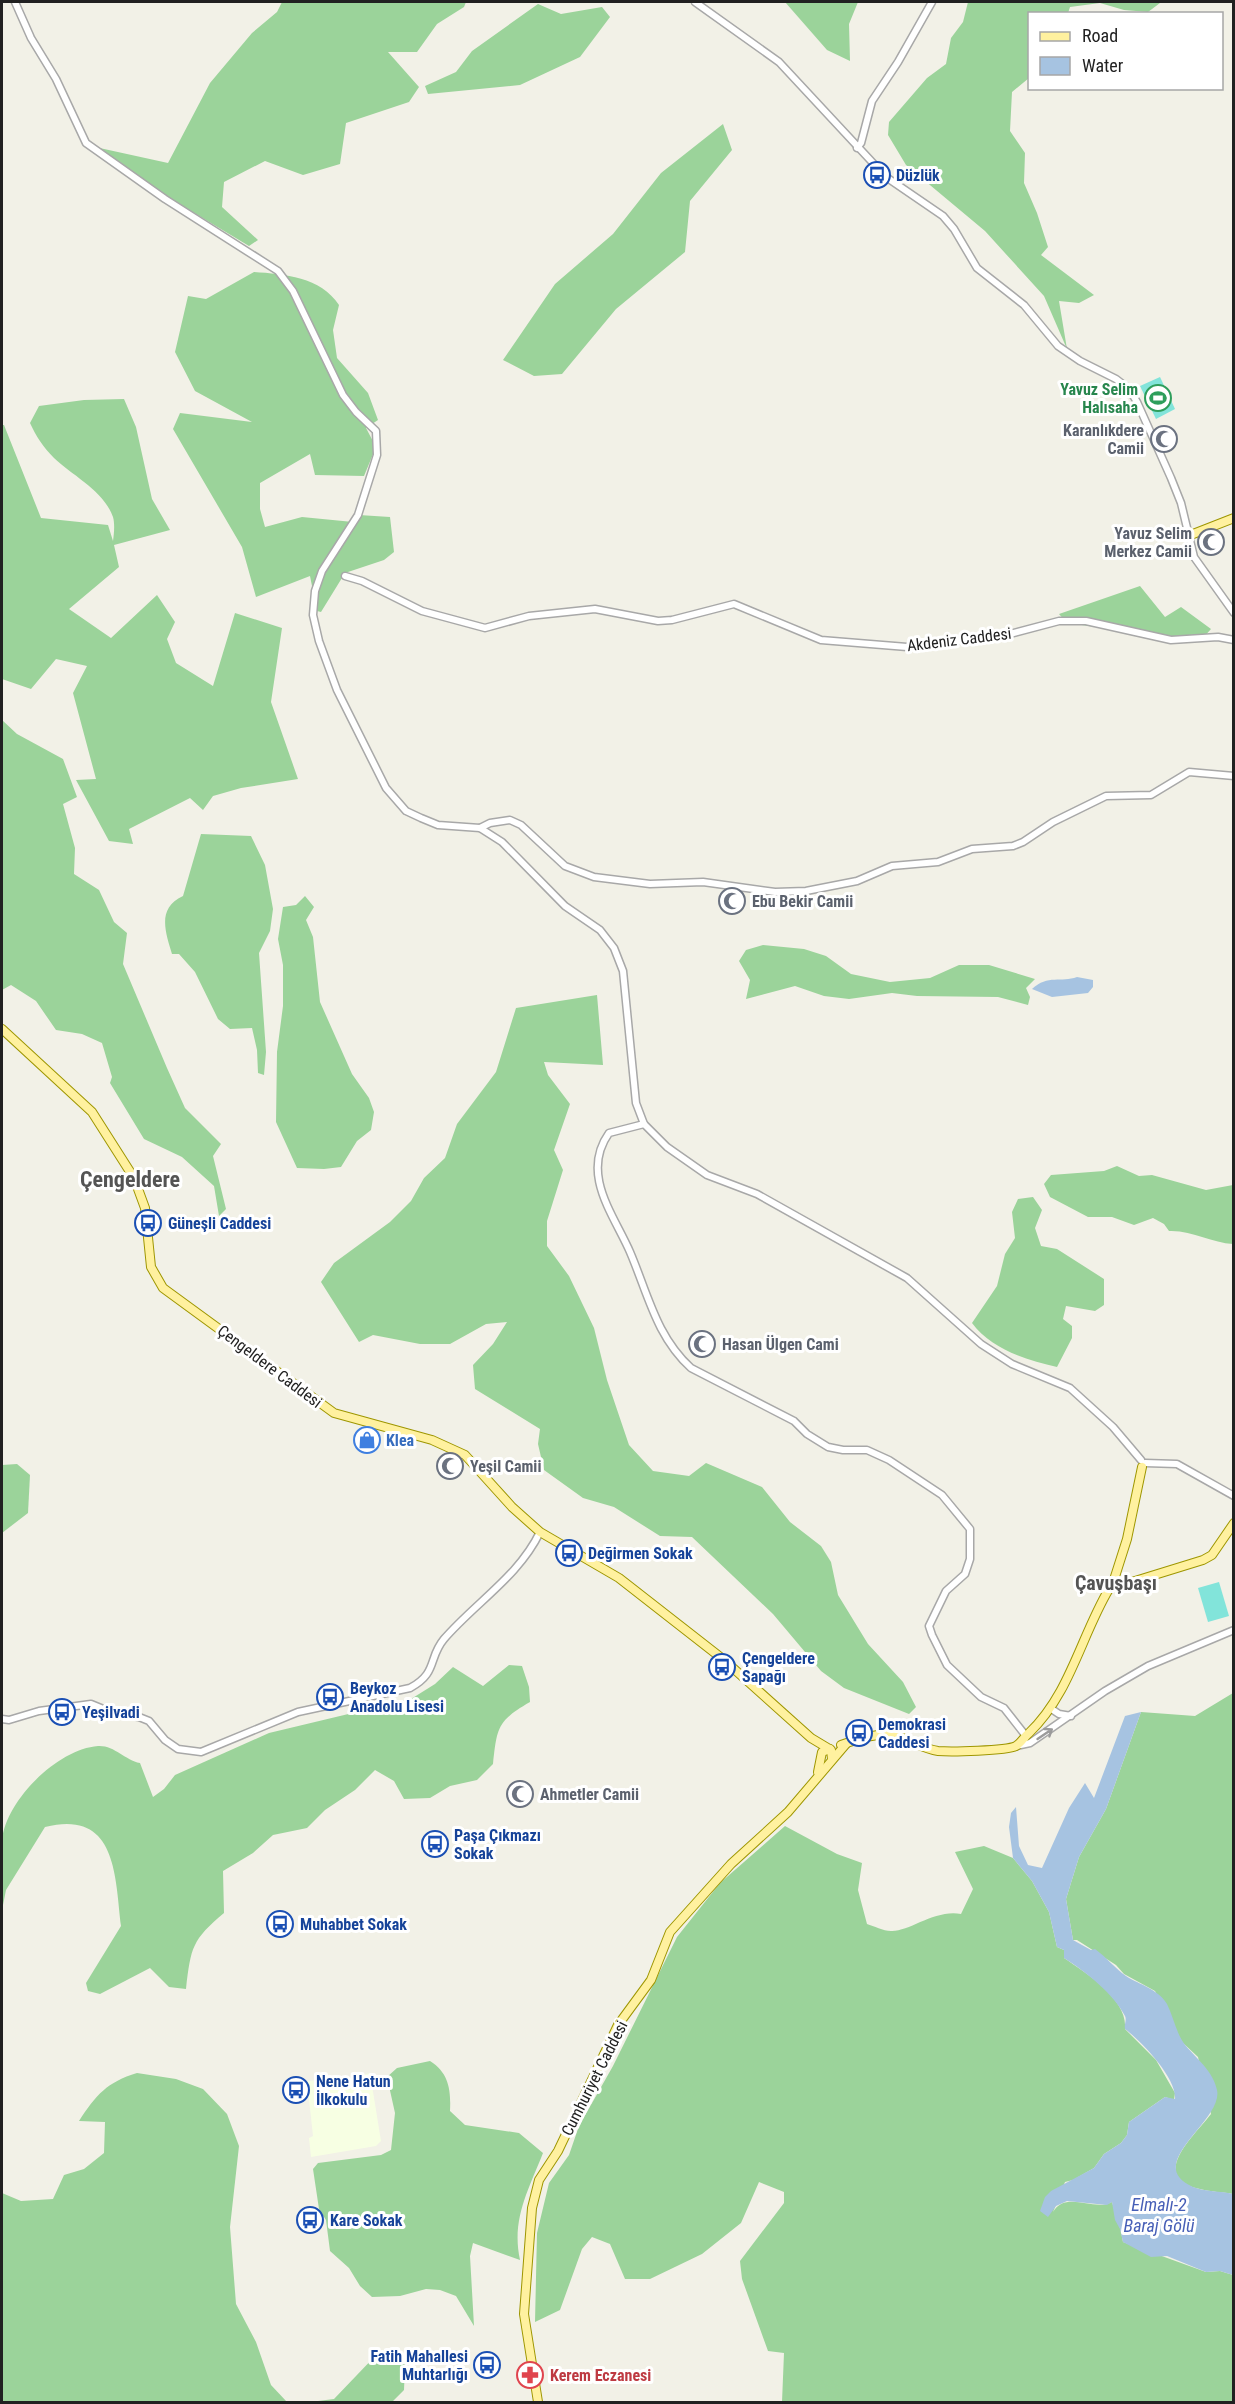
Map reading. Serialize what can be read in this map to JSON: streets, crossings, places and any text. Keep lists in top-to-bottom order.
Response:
{
  "streets": {
    "main road": ["Çengeldere Caddesi", "Cumhuriyet Caddesi"],
    "street": ["Akdeniz Caddesi"]
  },
  "districts": ["Çengeldere", "Çavuşbaşı"],
  "water": ["Elmalı-2 Baraj Gölü"],
  "places": {
    "bus stop": [
      "Düzlük",
      "Güneşli Caddesi",
      "Değirmen Sokak",
      "Çengeldere Sapağı",
      "Beykoz Anadolu Lisesi",
      "Yeşilvadi",
      "Demokrasi Caddesi",
      "Paşa Çıkmazı Sokak",
      "Muhabbet Sokak",
      "Nene Hatun İlkokulu",
      "Kare Sokak",
      "Fatih Mahallesi Muhtarlığı"
    ],
    "sports": ["Yavuz Selim Halısaha"],
    "mosque": [
      "Karanlıkdere Camii",
      "Yavuz Selim Merkez Camii",
      "Ebu Bekir Camii",
      "Hasan Ülgen Cami",
      "Yeşil Camii",
      "Ahmetler Camii"
    ],
    "shop": ["Klea"],
    "pharmacy": ["Kerem Eczanesi"]
  },
  "legend": ["Road", "Water"]
}
